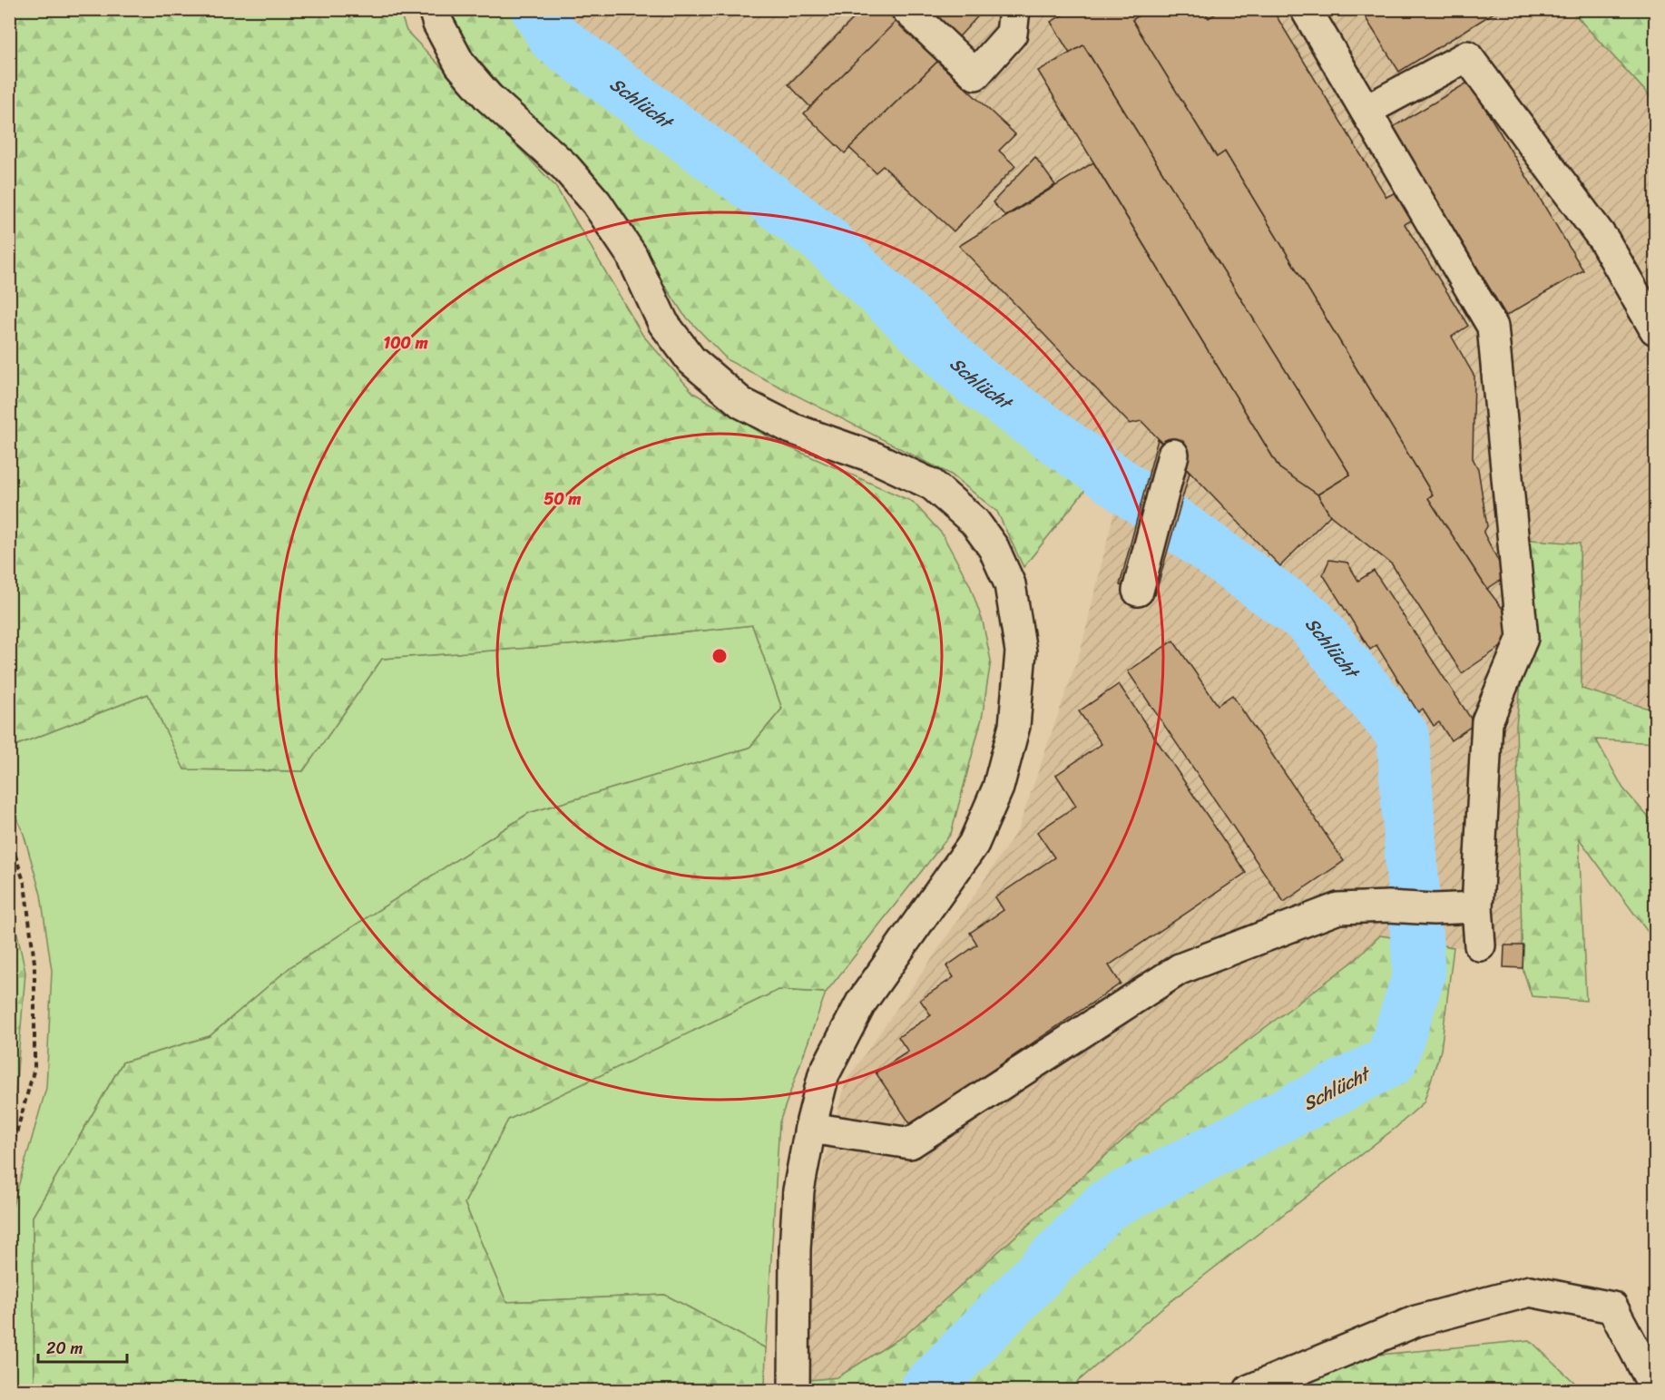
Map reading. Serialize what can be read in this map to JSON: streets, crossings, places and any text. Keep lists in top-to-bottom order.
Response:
{
  "water": ["Schlücht"],
  "scale_bar": "20 m",
  "rings": ["100 m", "50 m"]
}
